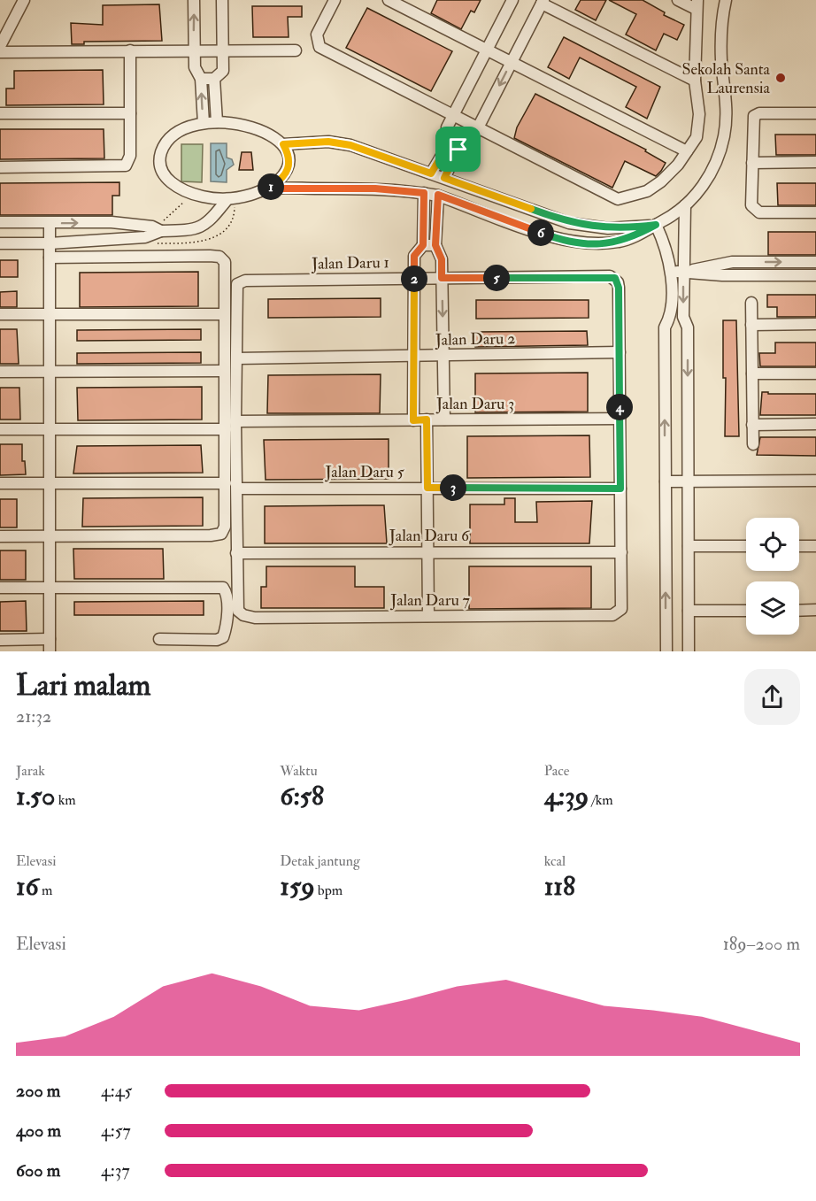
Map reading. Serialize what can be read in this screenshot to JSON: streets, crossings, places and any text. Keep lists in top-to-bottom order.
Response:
{
  "streets": {
    "street": [
      "Jalan Daru 1",
      "Jalan Daru 2",
      "Jalan Daru 3",
      "Jalan Daru 5",
      "Jalan Daru 6",
      "Jalan Daru 7"
    ]
  },
  "crossings": [
    ["Jalan Daru 1", "Jalan Daru 2"],
    ["Jalan Daru 6", "Jalan Daru 7"]
  ],
  "places": ["Sekolah Santa Laurensia"],
  "page": {
    "pins": [
      "1",
      "6",
      "5",
      "2",
      "4",
      "3"
    ],
    "heading": ["Lari malam", "21:32"],
    "stats": [
      ["Jarak", "1.50 km"],
      ["Waktu", "6:58"],
      ["Pace", "4:39 /km"],
      ["Elevasi", "16 m"],
      ["Detak jantung", "159 bpm"],
      ["kcal", "118"]
    ],
    "chart": ["Elevasi", "189–200 m"],
    "list": [
      {
        "name": "200 m",
        "note": "4:45"
      },
      {
        "name": "400 m",
        "note": "4:57"
      },
      {
        "name": "600 m",
        "note": "4:37"
      }
    ]
  }
}
